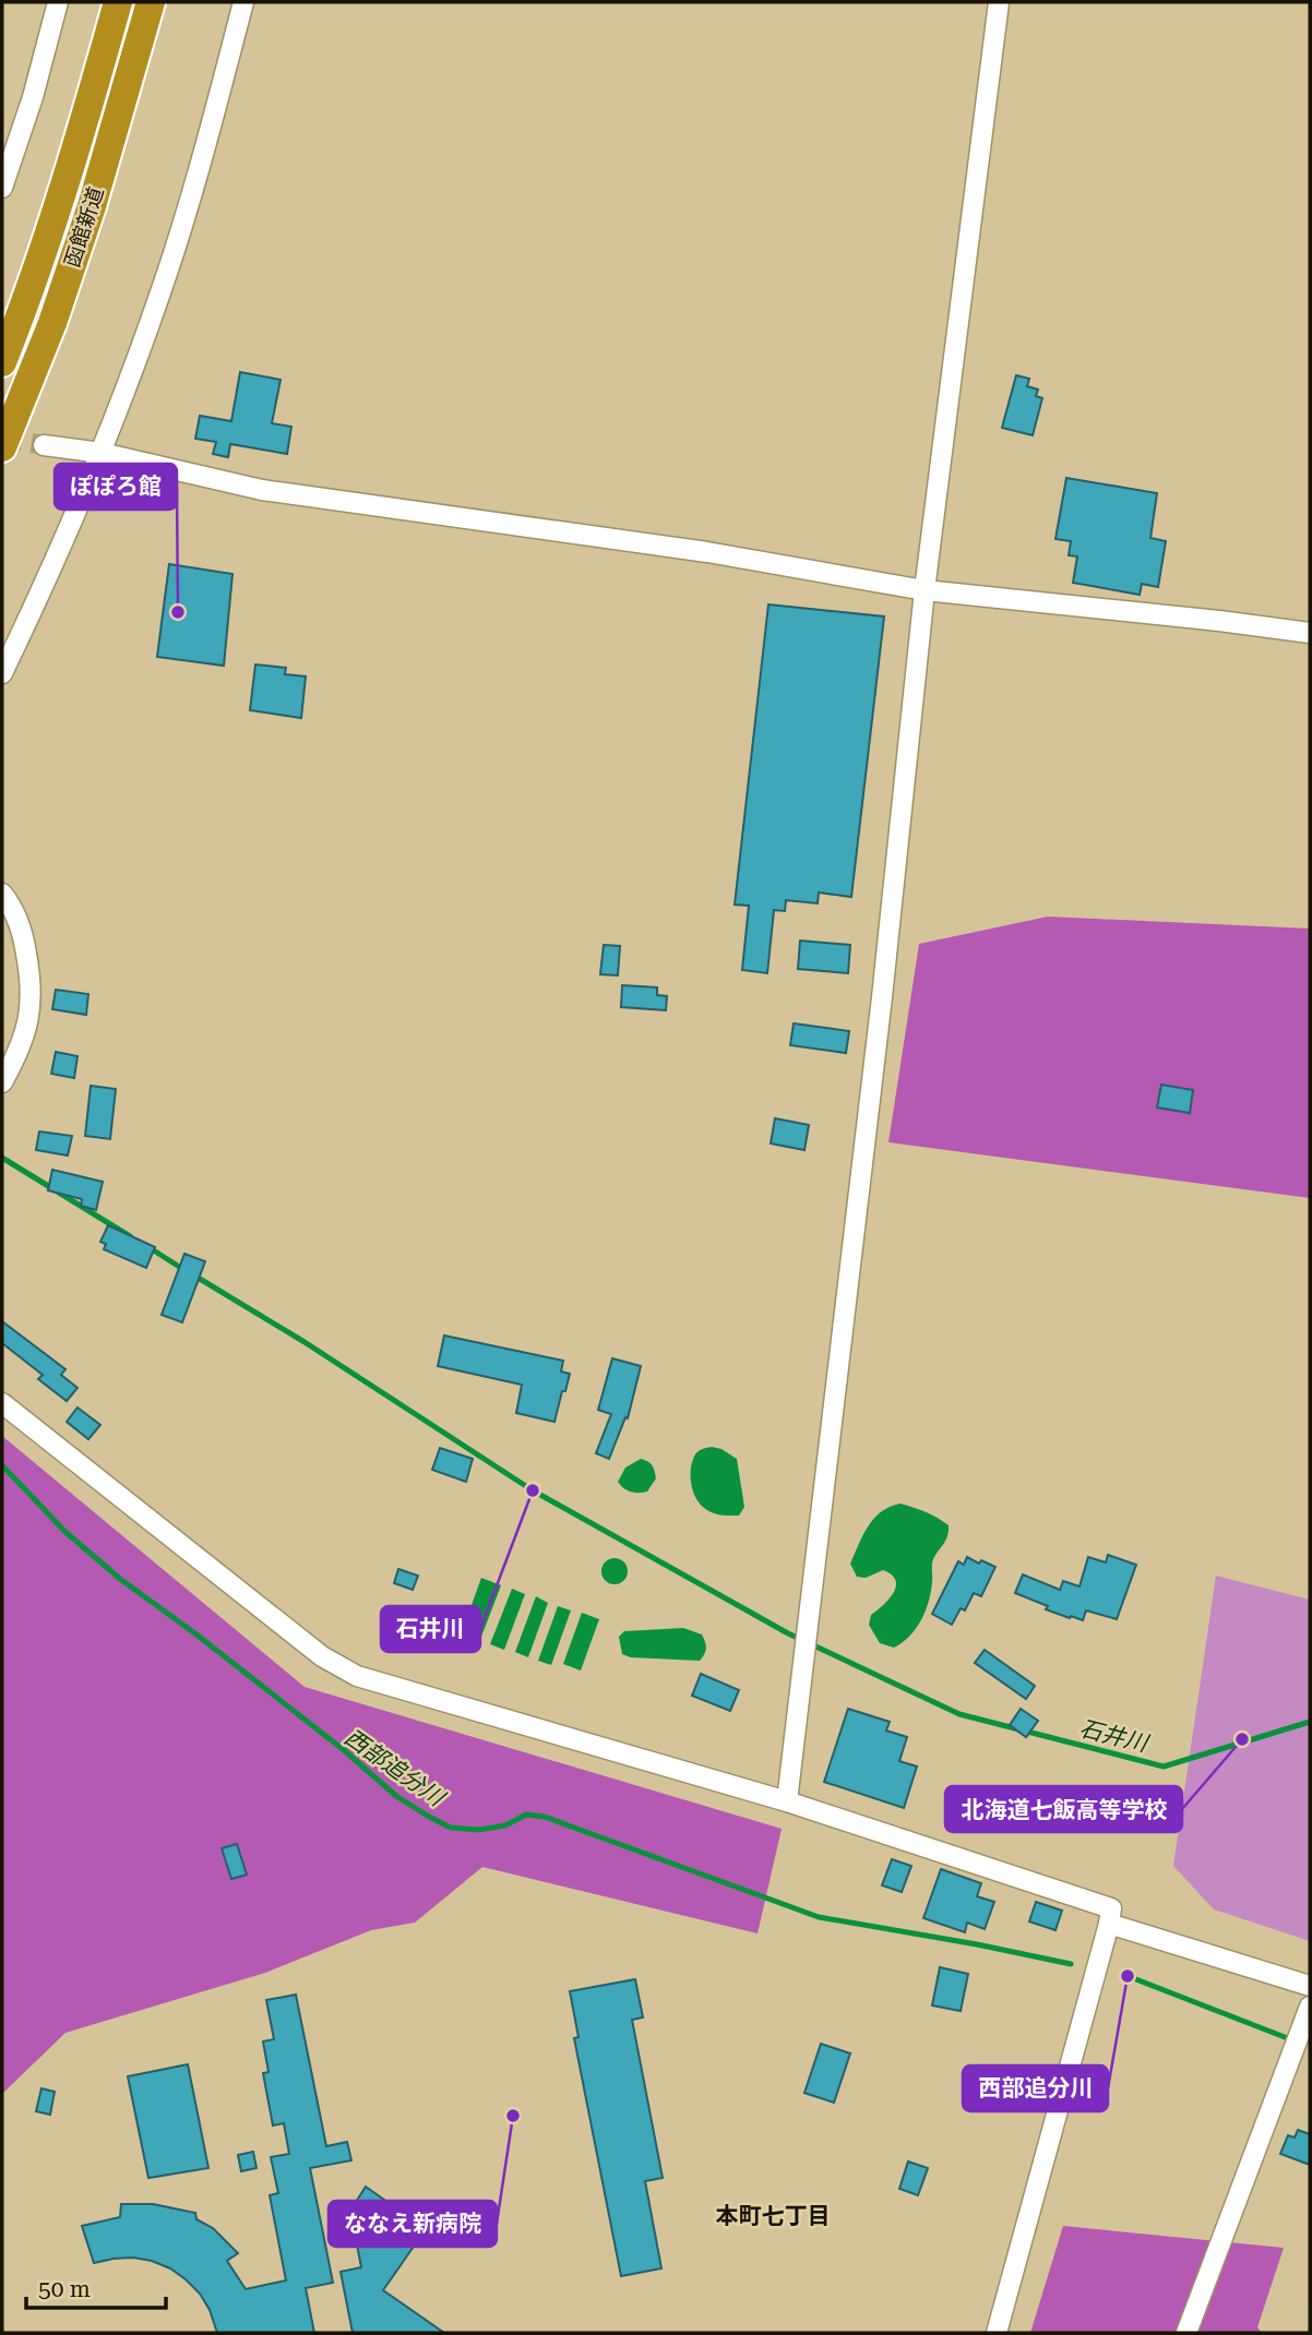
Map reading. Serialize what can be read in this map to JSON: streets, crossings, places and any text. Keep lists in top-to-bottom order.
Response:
{
  "streets": {
    "highway": ["函館新道"]
  },
  "districts": ["本町七丁目"],
  "water": ["石井川", "西部追分川"],
  "places": [
    "ぽぽろ館",
    "石井川",
    "北海道七飯高等学校",
    "西部追分川",
    "ななえ新病院"
  ],
  "scale_bar": "50 m"
}
